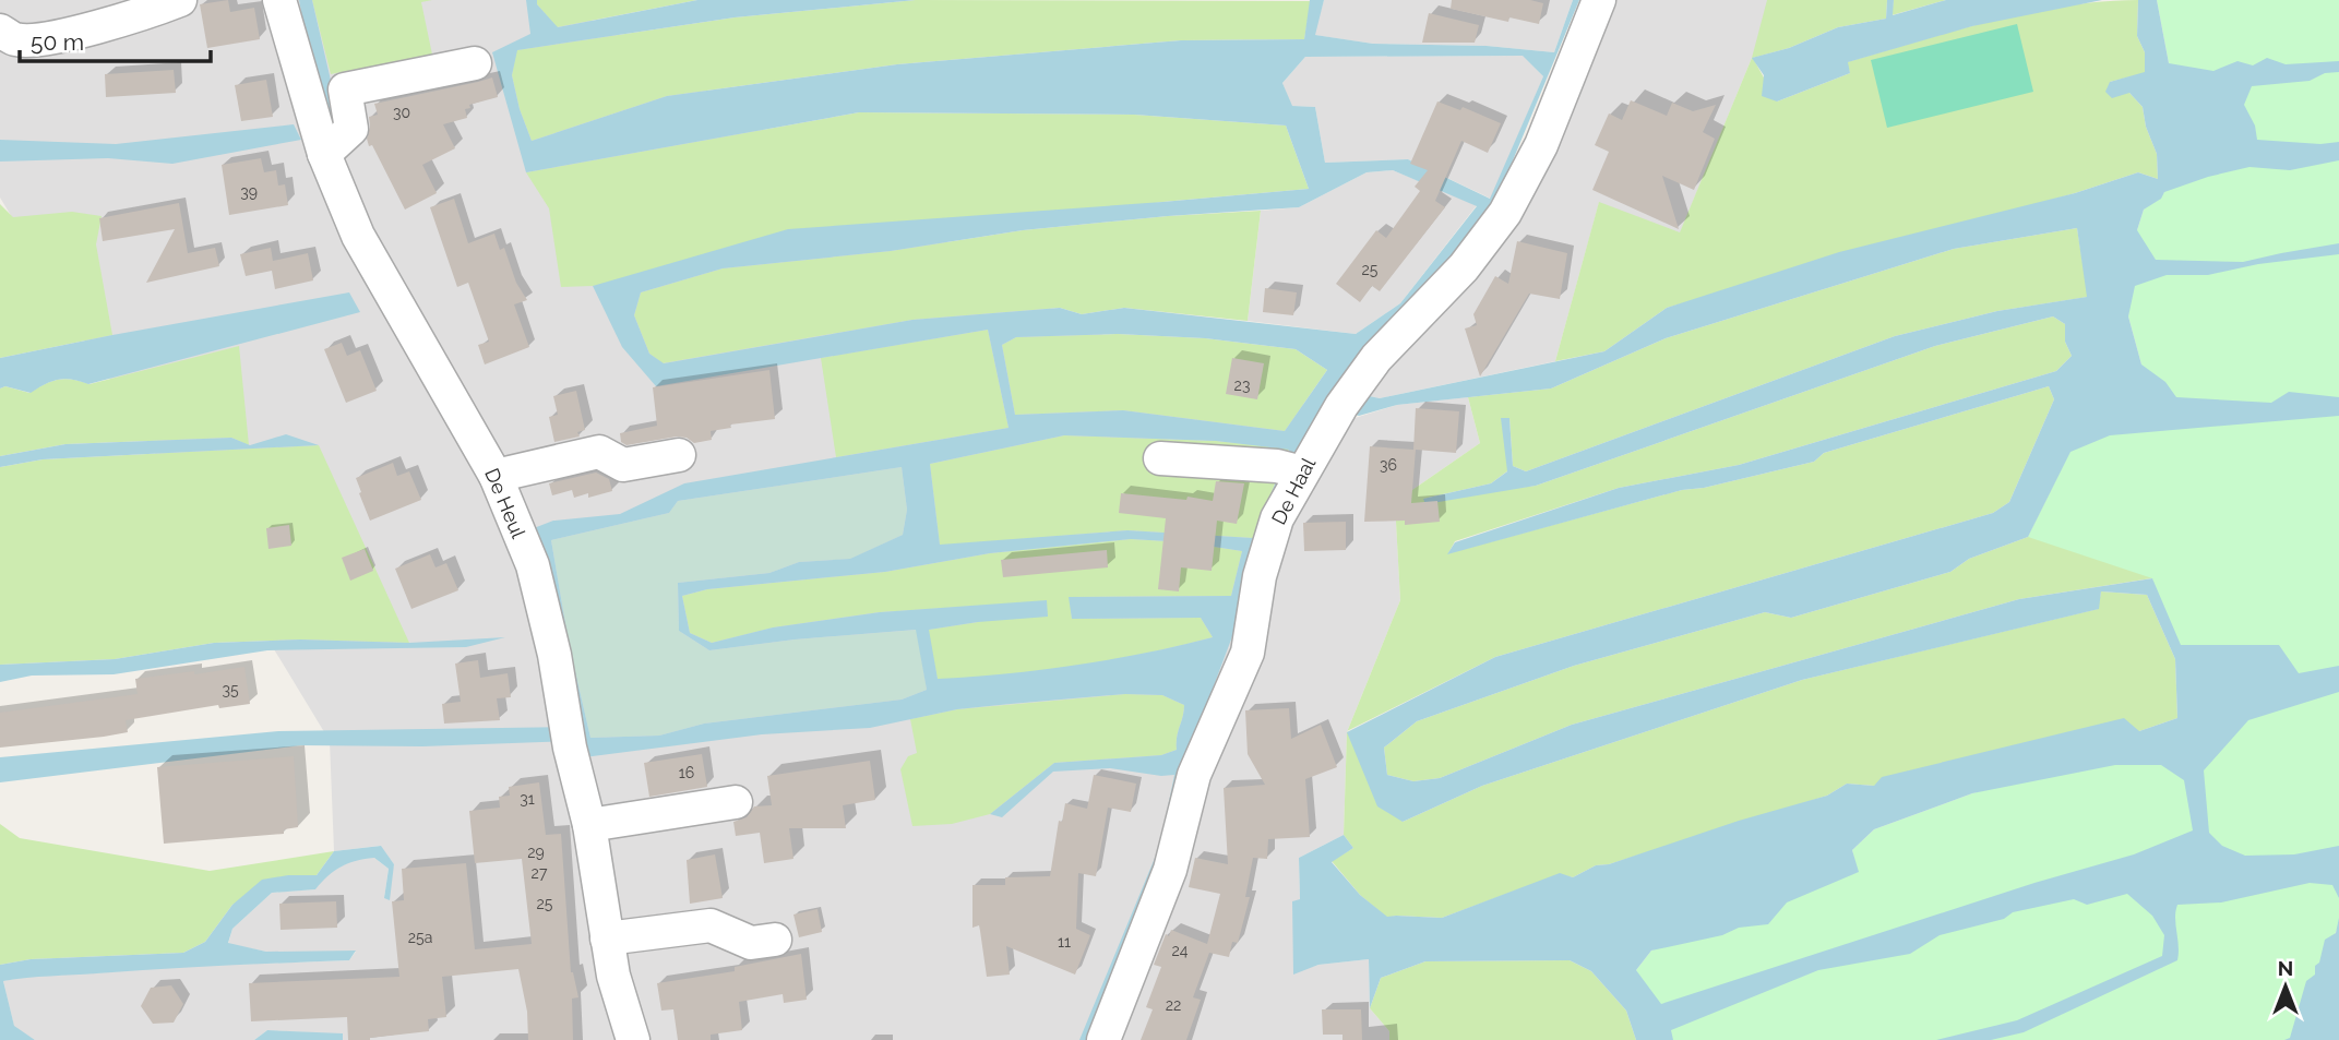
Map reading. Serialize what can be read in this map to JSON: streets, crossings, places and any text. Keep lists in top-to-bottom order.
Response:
{
  "streets": {
    "street": ["De Haal", "De Heul"]
  },
  "house_numbers": [
    "30",
    "39",
    "25",
    "23",
    "36",
    "35",
    "16",
    "31",
    "29",
    "27",
    "25",
    "25a",
    "11",
    "24",
    "22"
  ],
  "scale_bar": "50 m",
  "north": "top"
}
